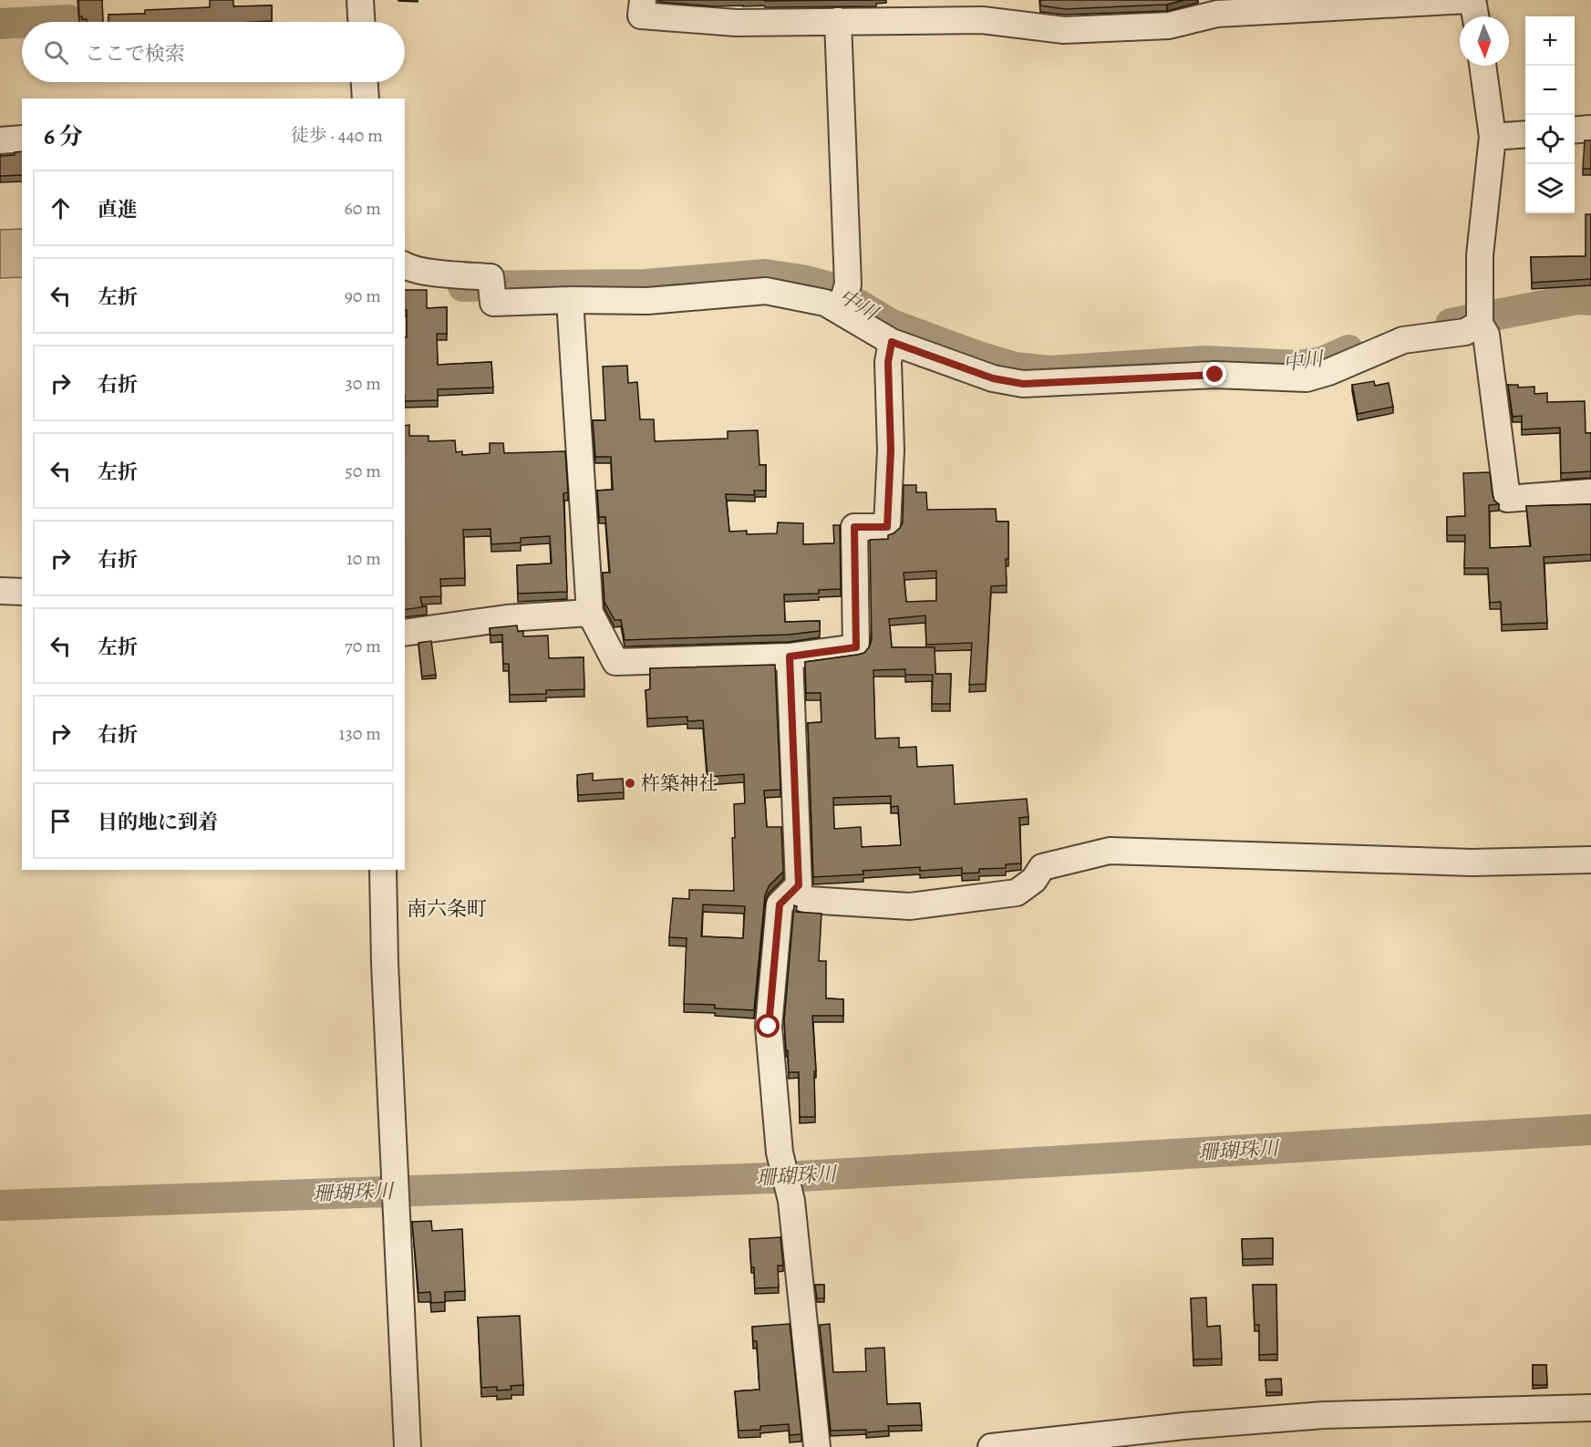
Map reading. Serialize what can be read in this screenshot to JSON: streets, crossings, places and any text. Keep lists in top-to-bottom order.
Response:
{
  "districts": ["南六条町"],
  "water": ["中川", "珊瑚珠川"],
  "places": ["杵築神社"],
  "north": "bottom",
  "page": {
    "map_buttons": ["+", "−"],
    "search": "ここで検索",
    "heading": ["6 分", "徒歩 · 440 m"],
    "list": [
      ["直進", "60 m"],
      ["左折", "90 m"],
      ["右折", "30 m"],
      ["左折", "50 m"],
      ["右折", "10 m"],
      ["左折", "70 m"],
      ["右折", "130 m"],
      "目的地に到着"
    ]
  }
}
